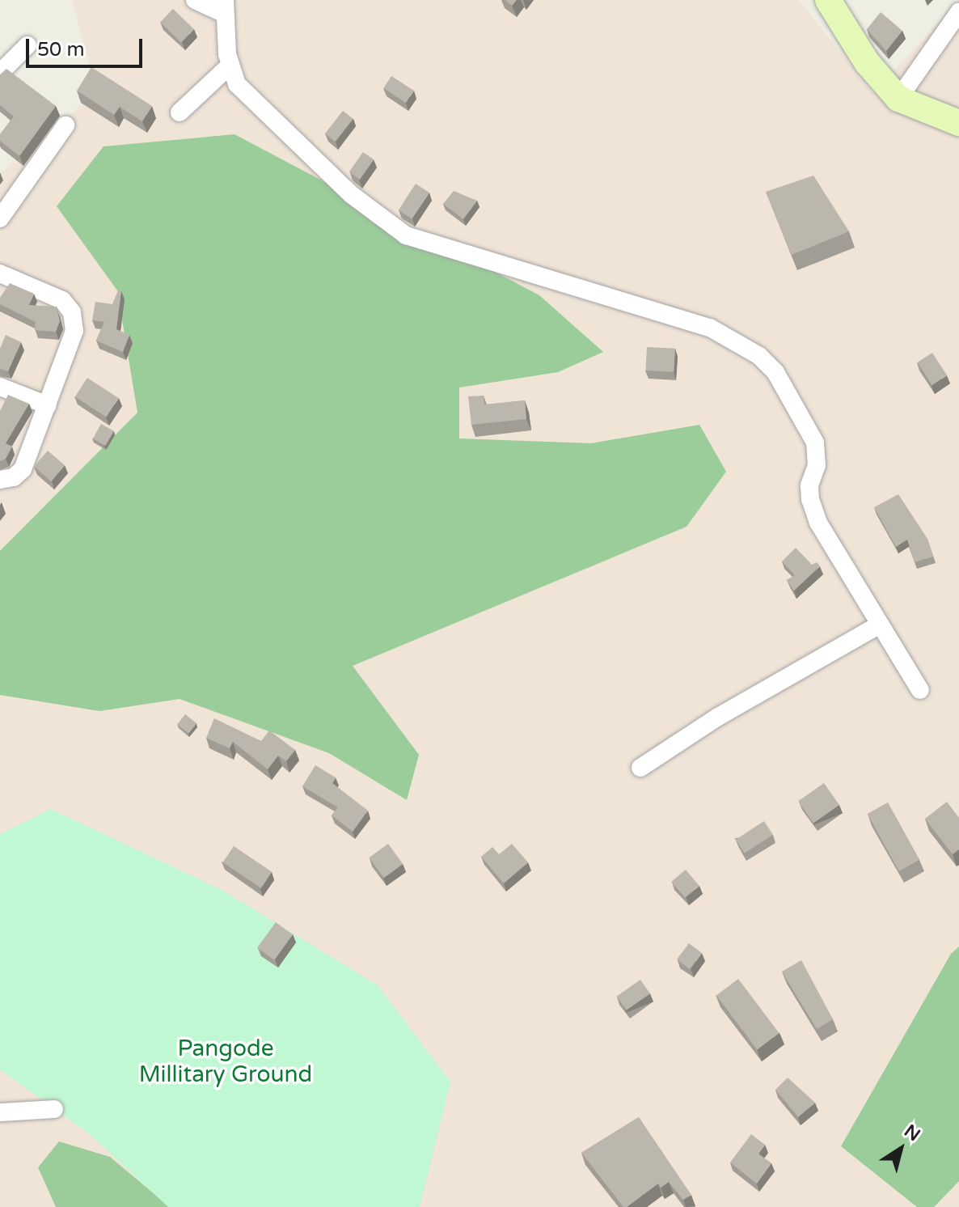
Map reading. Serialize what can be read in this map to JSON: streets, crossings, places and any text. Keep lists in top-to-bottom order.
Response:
{
  "parks": ["Pangode Millitary Ground"],
  "scale_bar": "50 m",
  "north": "top right"
}
